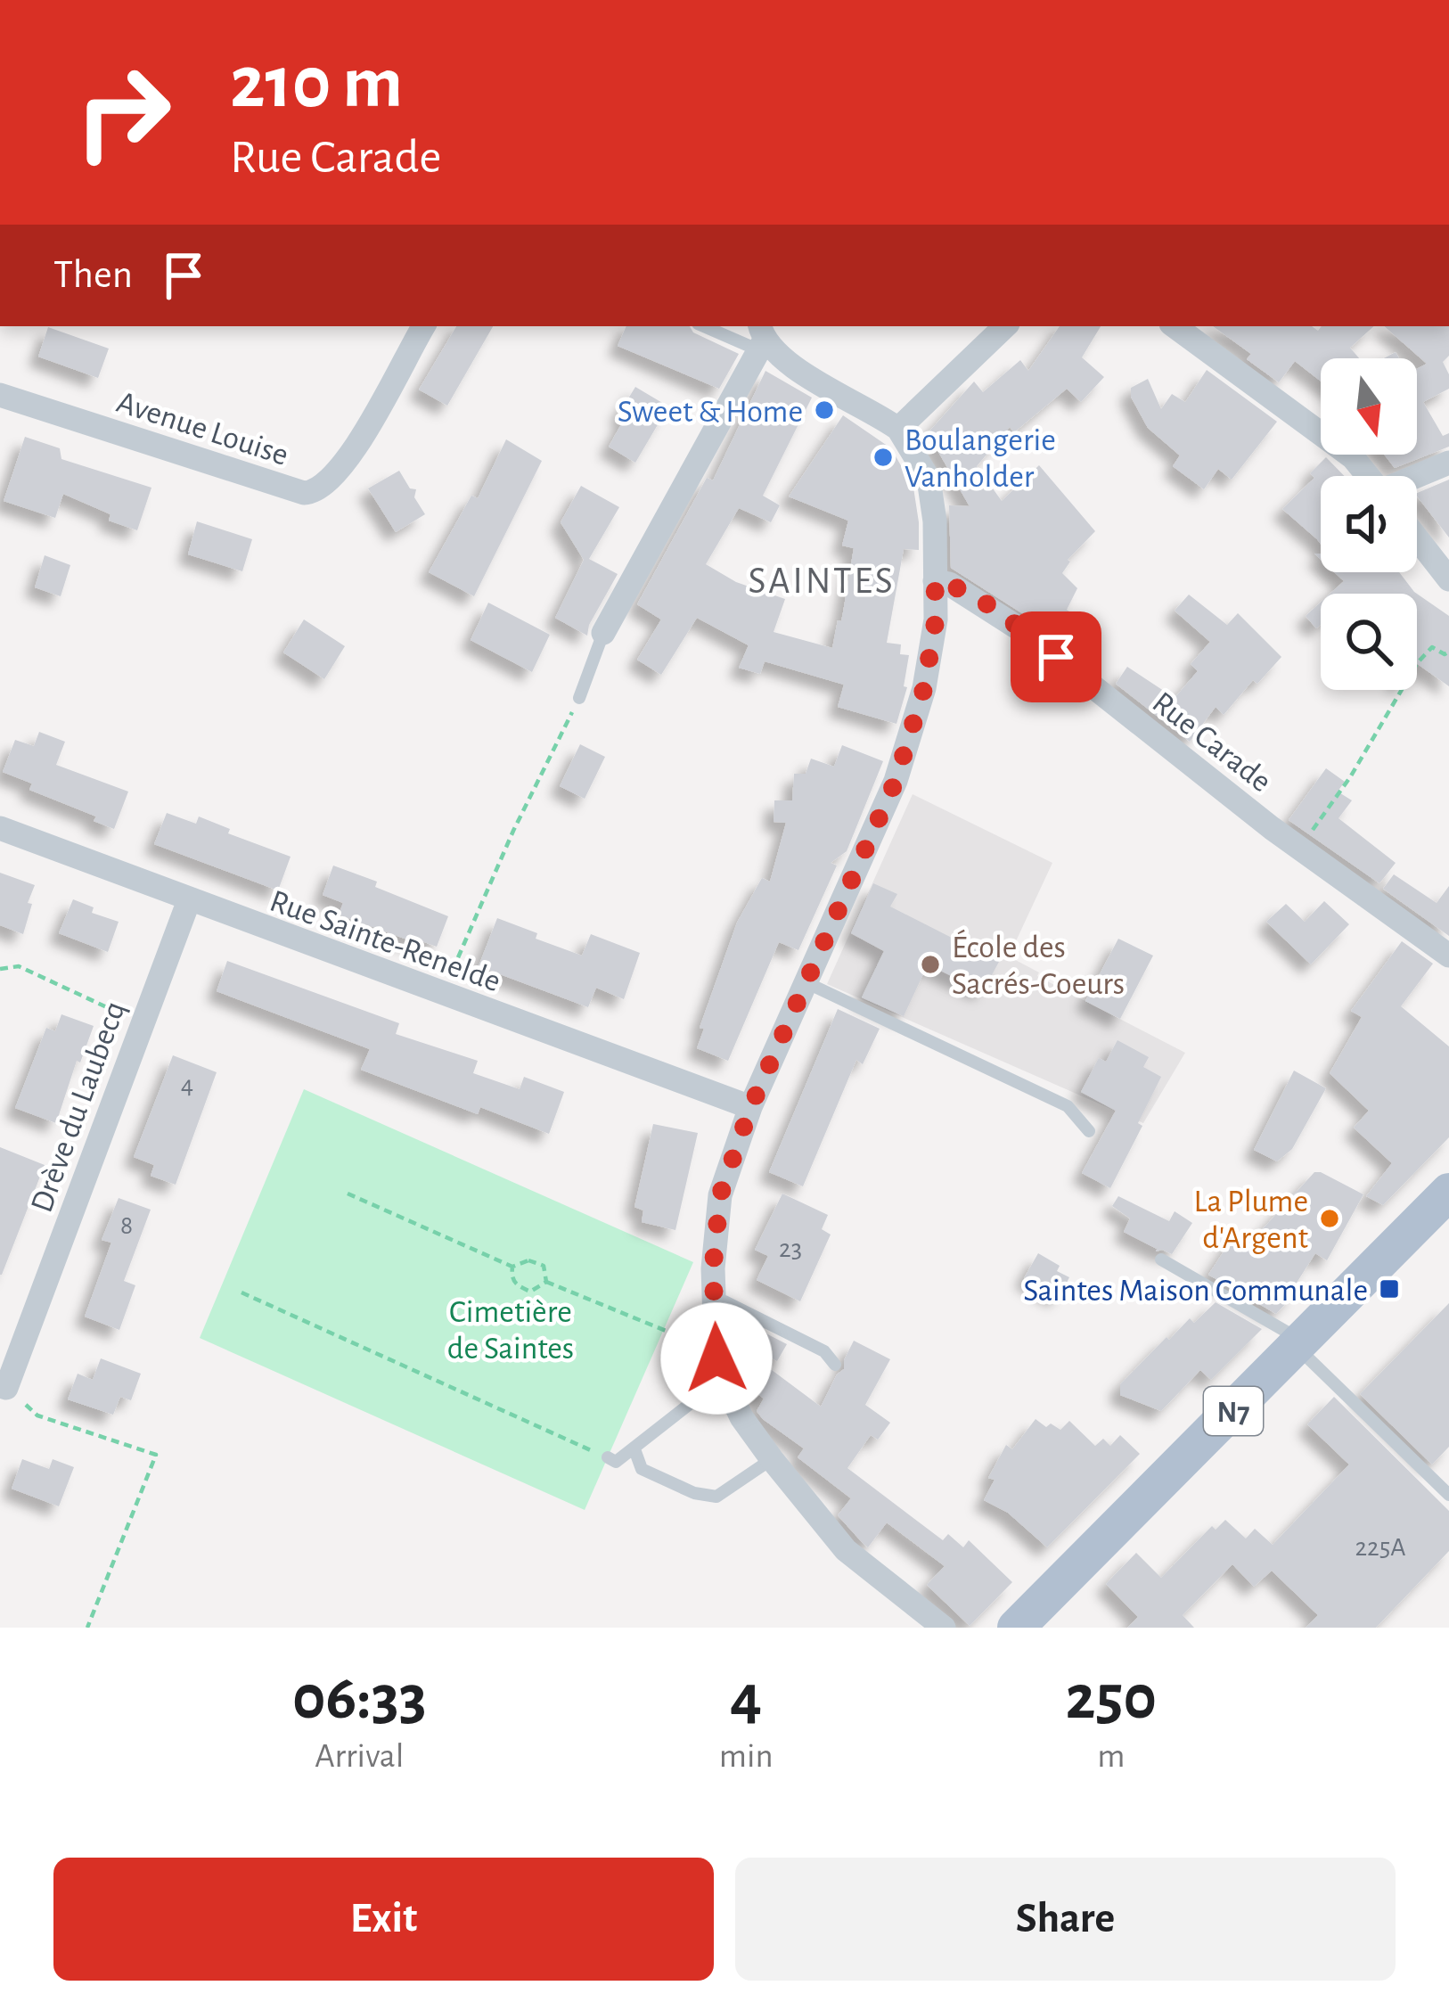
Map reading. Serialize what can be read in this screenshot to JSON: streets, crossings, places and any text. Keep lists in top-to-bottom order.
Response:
{
  "streets": {
    "main road": ["N7"],
    "street": [
      "Avenue Louise",
      "Rue Carade",
      "Rue Sainte-Renelde",
      "Drève du Laubecq"
    ]
  },
  "crossings": [
    ["Rue Sainte-Renelde", "Drève du Laubecq"]
  ],
  "districts": ["SAINTES"],
  "parks": ["Cimetière de Saintes"],
  "places": {
    "other": [
      "Sweet & Home",
      "Boulangerie Vanholder",
      "École des Sacrés-Coeurs",
      "La Plume d'Argent"
    ],
    "transit": ["Saintes Maison Communale"]
  },
  "house_numbers": [
    "4",
    "8",
    "23",
    "225A"
  ],
  "north": "bottom",
  "page": {
    "turn": ["210 m", "Rue Carade"],
    "then": "Then",
    "eta": [
      "06:33",
      "Arrival",
      "4",
      "min",
      "250",
      "m"
    ],
    "buttons": ["Exit", "Share"]
  }
}
